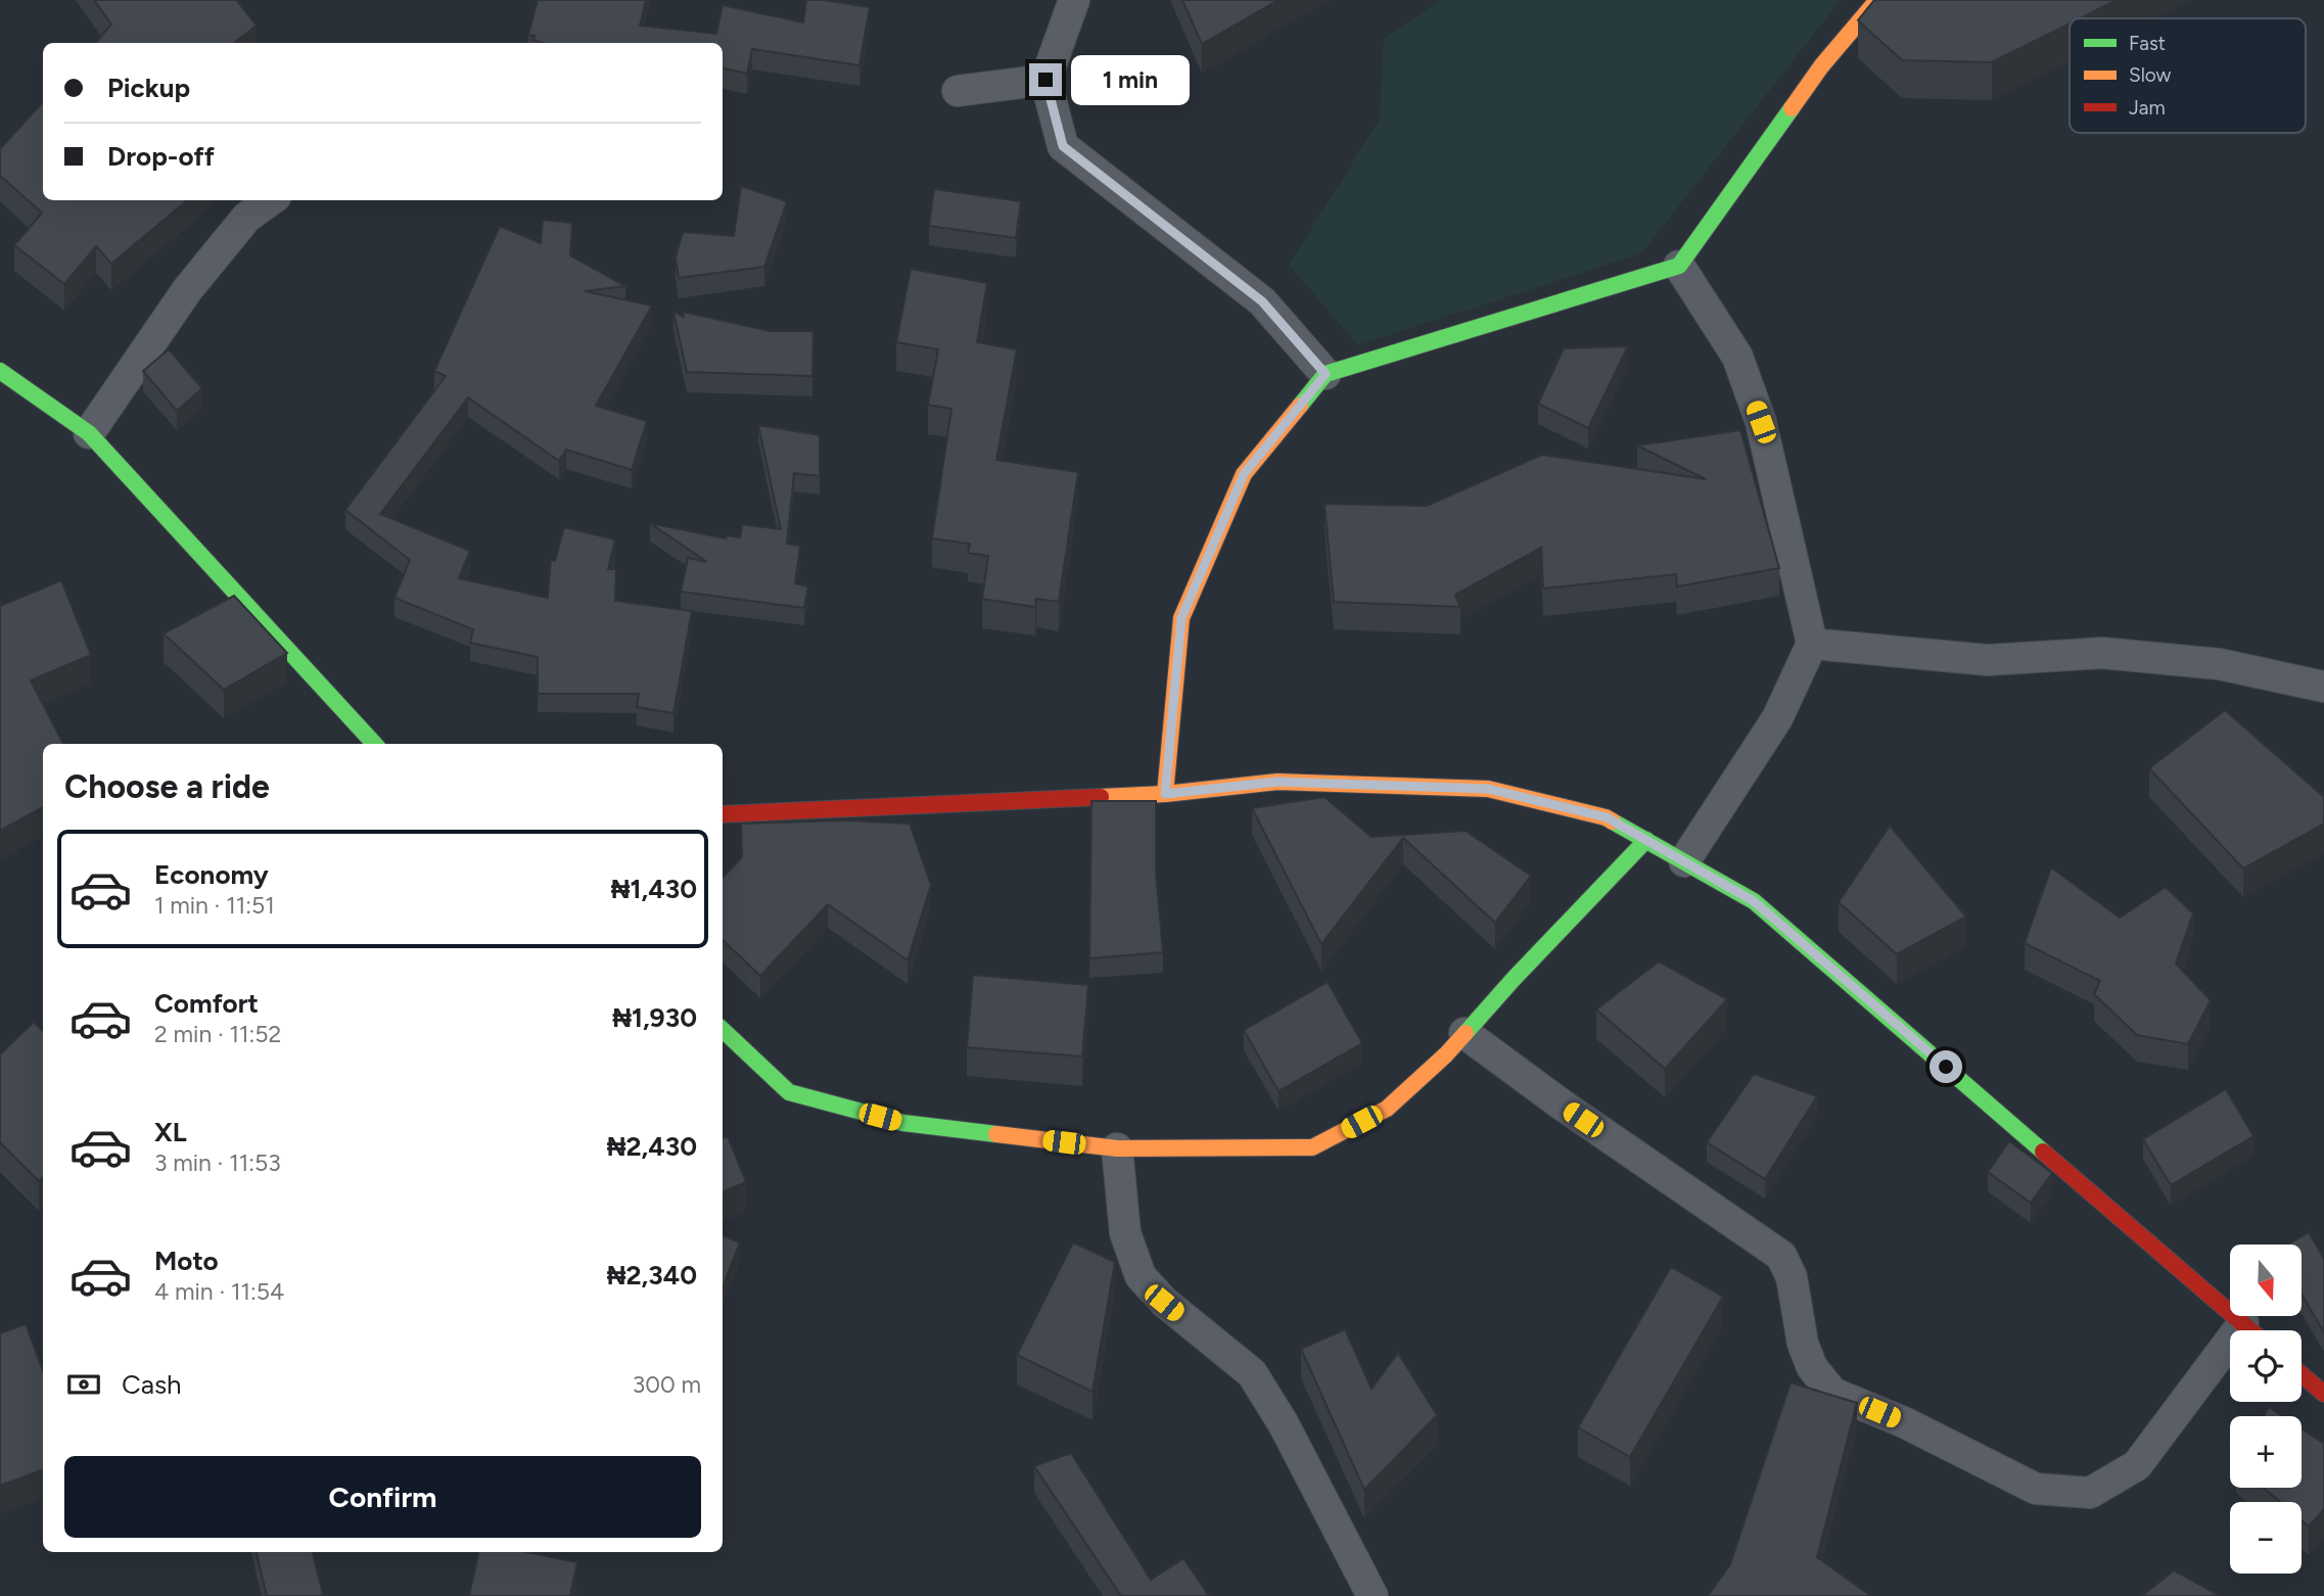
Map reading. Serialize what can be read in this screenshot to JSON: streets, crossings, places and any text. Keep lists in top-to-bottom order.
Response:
{
  "legend": ["Fast", "Slow", "Jam"],
  "north": "bottom",
  "page": {
    "banner": ["Pickup", "Drop-off"],
    "bubble": "1 min",
    "heading": "Choose a ride",
    "list": [
      {
        "name": "Economy",
        "note": "1 min · 11:51",
        "value": "₦1,430"
      },
      {
        "name": "Comfort",
        "note": "2 min · 11:52",
        "value": "₦1,930"
      },
      {
        "name": "XL",
        "note": "3 min · 11:53",
        "value": "₦2,430"
      },
      {
        "name": "Moto",
        "note": "4 min · 11:54",
        "value": "₦2,340"
      }
    ],
    "map_buttons": ["+", "−"],
    "pay": ["Cash", "300 m"],
    "buttons": "Confirm"
  }
}
